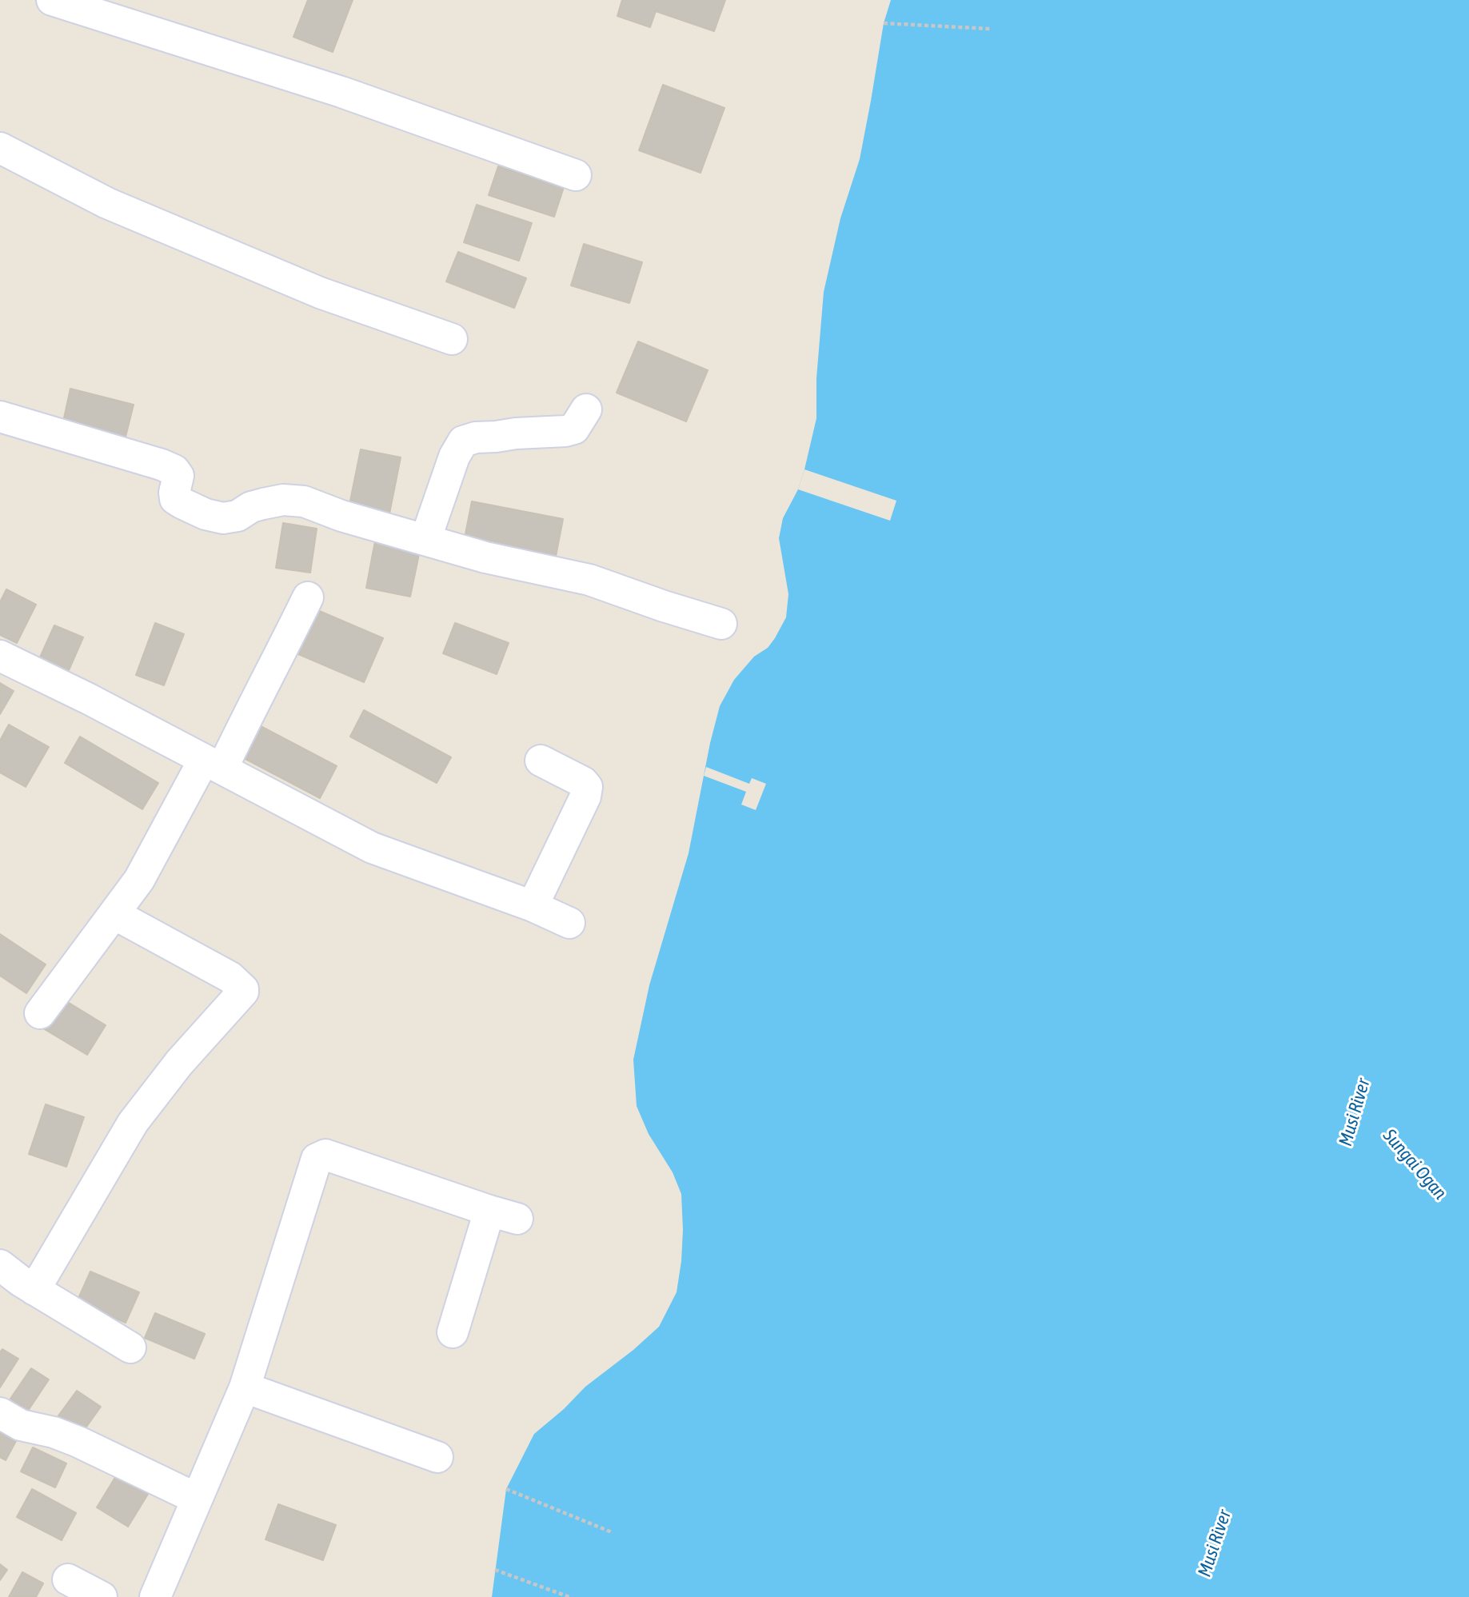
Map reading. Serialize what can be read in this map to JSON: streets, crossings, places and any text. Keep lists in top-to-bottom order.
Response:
{
  "water": ["Musi River", "Sungai Ogan"]
}
